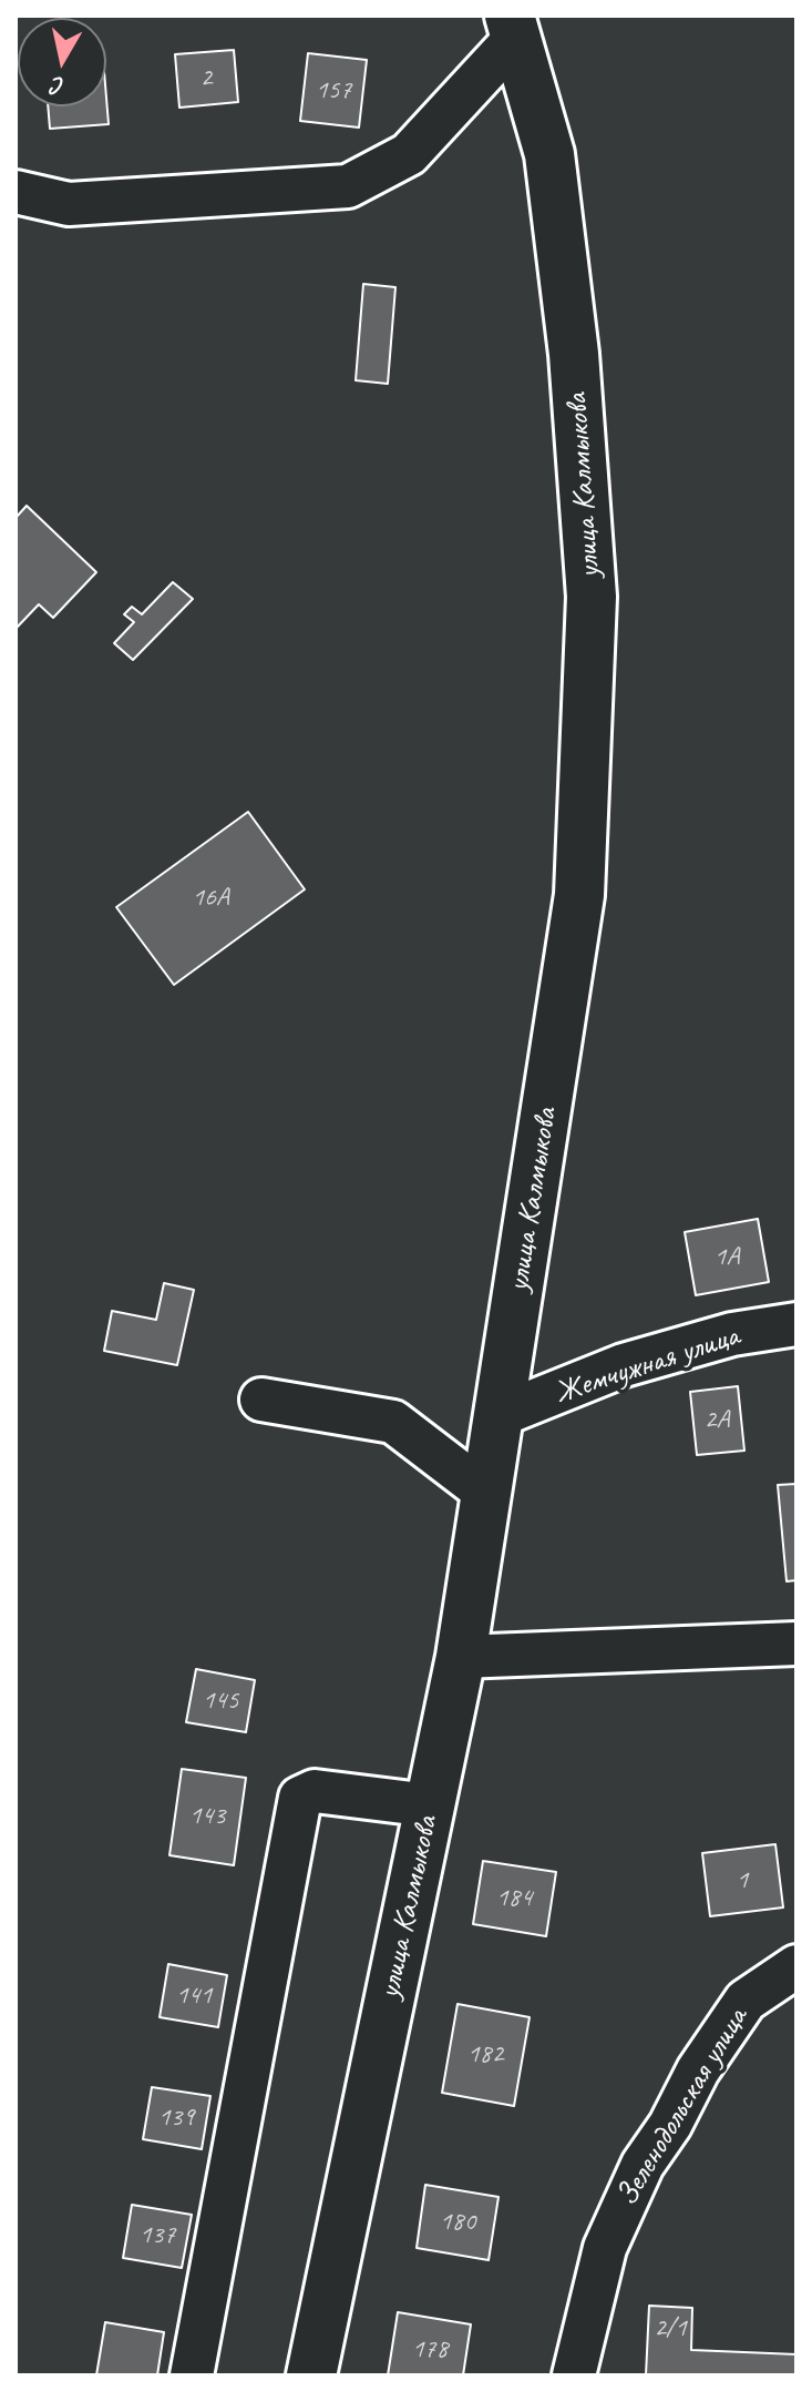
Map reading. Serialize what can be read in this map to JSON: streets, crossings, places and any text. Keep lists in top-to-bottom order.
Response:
{
  "streets": {
    "main road": ["улица Калмыкова"],
    "street": ["Жемчужная улица", "Зеленодольская улица"]
  },
  "crossings": [
    ["улица Калмыкова", "Жемчужная улица"]
  ],
  "house_numbers": [
    "2",
    "157",
    "16А",
    "1А",
    "2А",
    "145",
    "143",
    "1",
    "184",
    "141",
    "182",
    "139",
    "180",
    "137",
    "2/1",
    "178"
  ],
  "north": "bottom"
}
